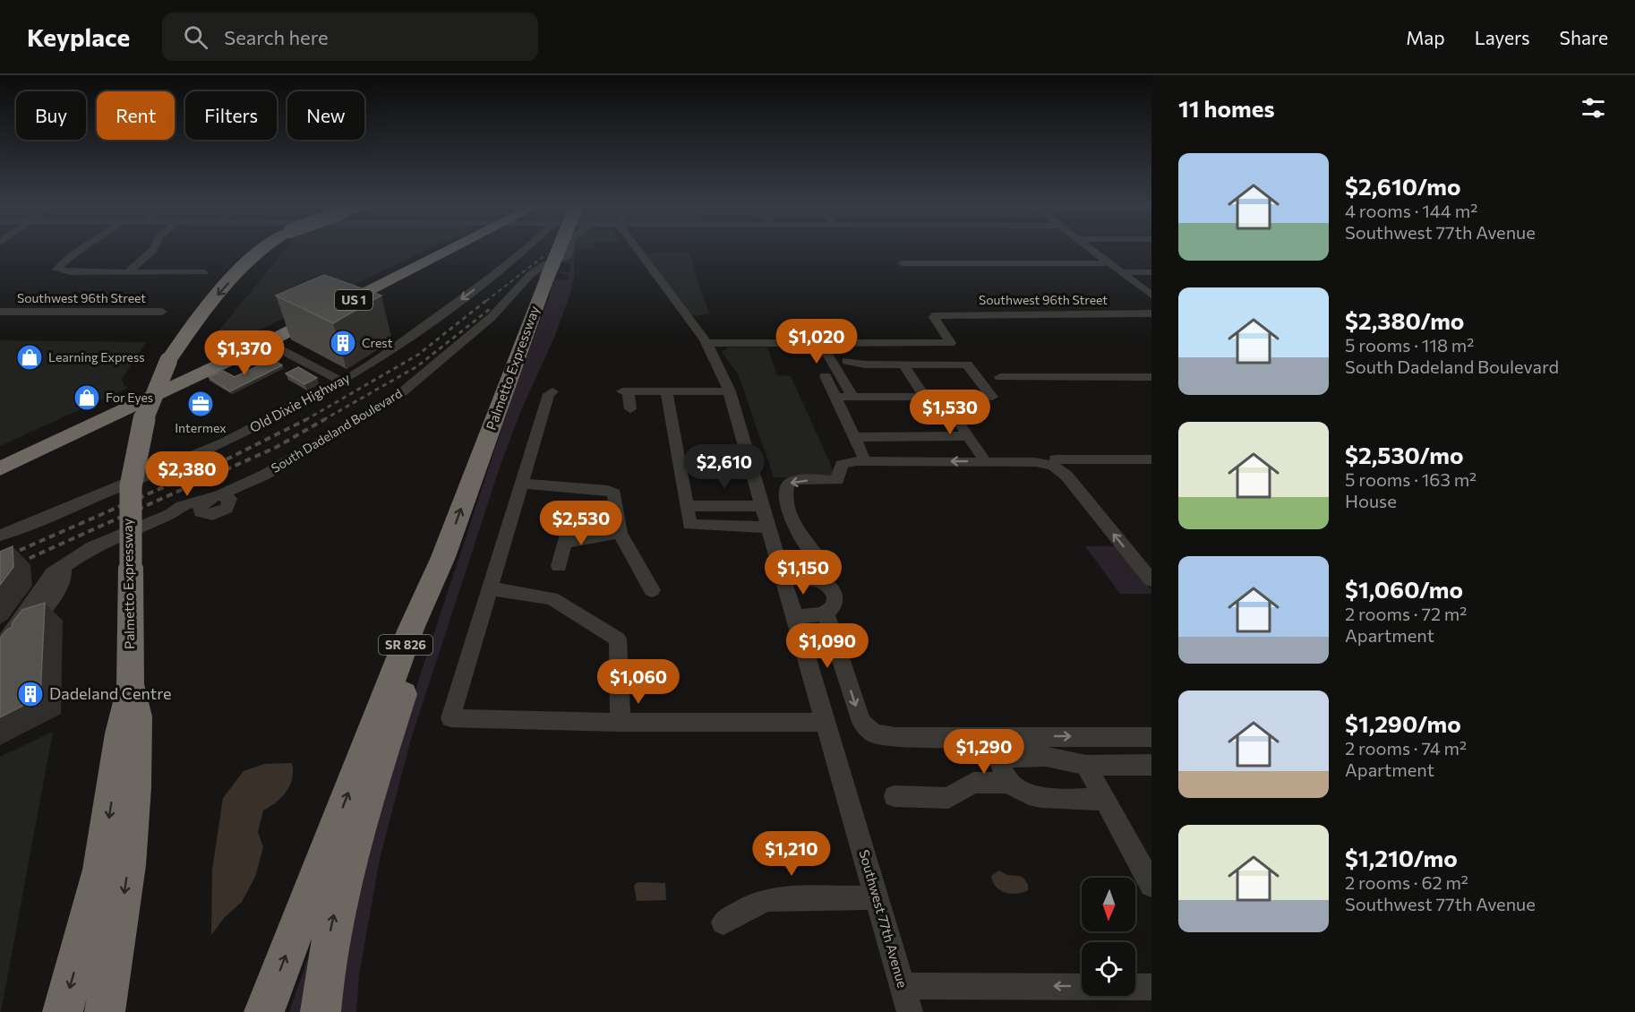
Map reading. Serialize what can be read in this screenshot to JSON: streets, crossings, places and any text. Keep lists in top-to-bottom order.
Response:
{
  "streets": {
    "highway": ["US 1", "Palmetto Expressway", "SR 826"],
    "street": [
      "Southwest 96th Street",
      "Old Dixie Highway",
      "South Dadeland Boulevard",
      "Southwest 77th Avenue"
    ]
  },
  "one_way": ["Old Dixie Highway"],
  "places": {
    "building": ["Crest", "Dadeland Centre"],
    "shop": ["Learning Express", "For Eyes"],
    "office": ["Intermex"]
  },
  "north": "bottom",
  "page": {
    "header": "Keyplace",
    "search": "Search here",
    "nav": ["Map", "Layers", "Share"],
    "heading": "11 homes",
    "chip": [
      "Buy",
      "Rent",
      "Filters",
      "New"
    ],
    "list": [
      {
        "name": "$2,610/mo",
        "note": "4 rooms · 144 m² · Southwest 77th Avenue"
      },
      {
        "name": "$2,380/mo",
        "note": "5 rooms · 118 m² · South Dadeland Boulevard"
      },
      {
        "name": "$2,530/mo",
        "note": "5 rooms · 163 m² · House"
      },
      {
        "name": "$1,060/mo",
        "note": "2 rooms · 72 m² · Apartment"
      },
      {
        "name": "$1,290/mo",
        "note": "2 rooms · 74 m² · Apartment"
      },
      {
        "name": "$1,210/mo",
        "note": "2 rooms · 62 m² · Southwest 77th Avenue"
      }
    ],
    "price": [
      "$1,020",
      "$1,370",
      "$1,530",
      "$2,610",
      "$2,380",
      "$2,530",
      "$1,150",
      "$1,090",
      "$1,060",
      "$1,290",
      "$1,210"
    ]
  }
}
